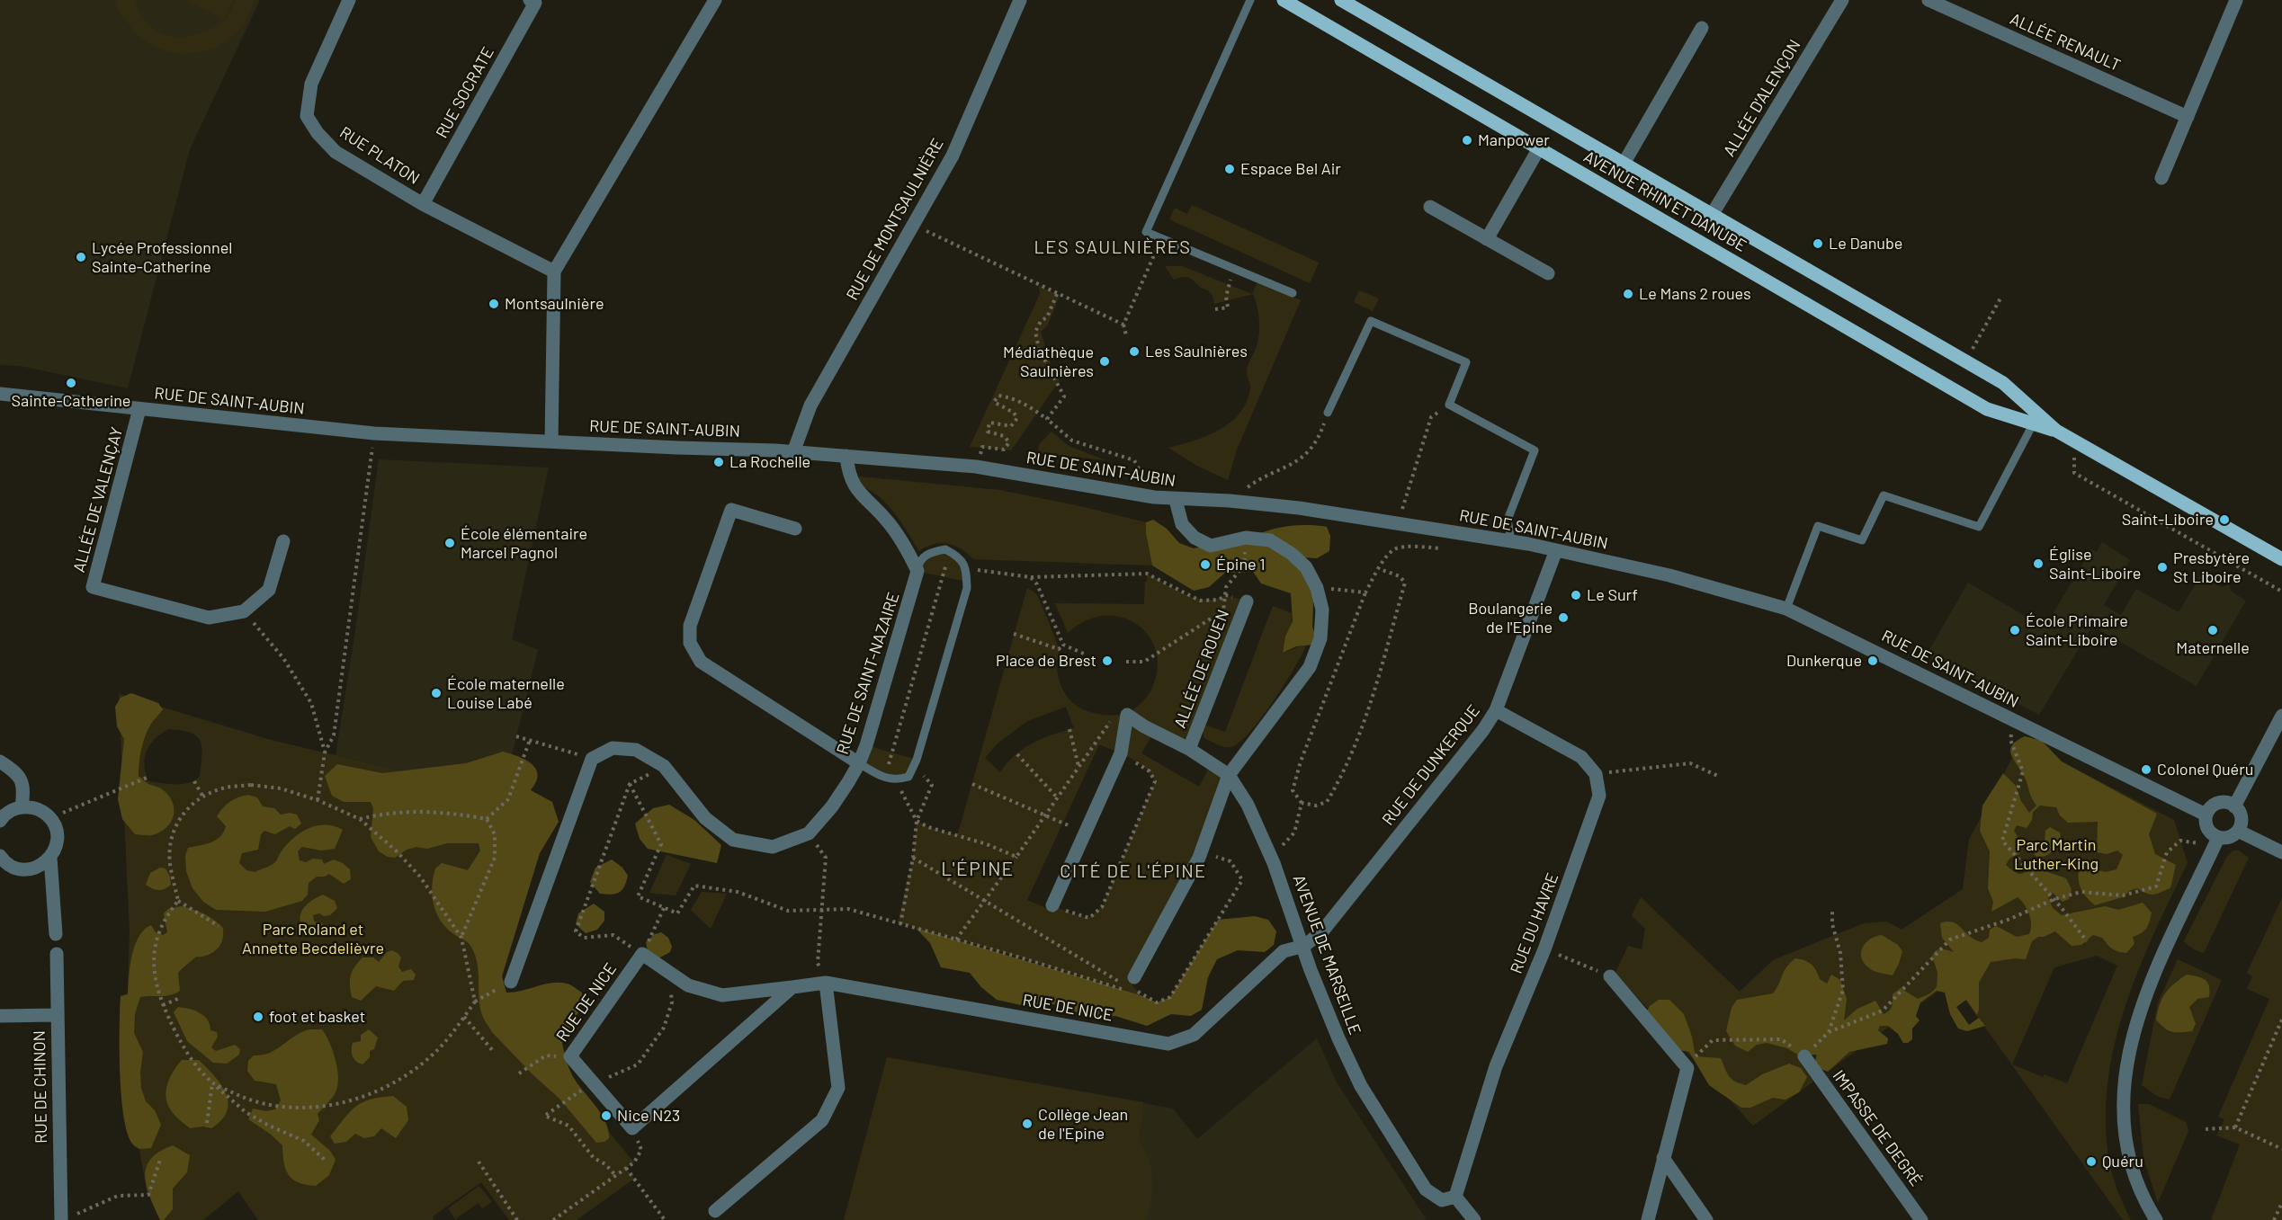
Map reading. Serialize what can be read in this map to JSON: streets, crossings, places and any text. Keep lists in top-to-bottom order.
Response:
{
  "streets": {
    "main road": ["AVENUE RHIN ET DANUBE"],
    "street": [
      "ALLÉE RENAULT",
      "RUE SOCRATE",
      "ALLÉE D'ALENÇON",
      "RUE PLATON",
      "RUE DE MONTSAULNIÈRE",
      "RUE DE SAINT-AUBIN",
      "ALLÉE DE VALENÇAY",
      "ALLÉE DE ROUEN",
      "RUE DE SAINT-NAZAIRE",
      "RUE DE DUNKERQUE",
      "RUE DU HAVRE",
      "AVENUE DE MARSEILLE",
      "RUE DE NICE",
      "RUE DE CHINON",
      "IMPASSE DE DEGRÉ"
    ]
  },
  "crossings": [
    ["RUE SOCRATE", "RUE PLATON"],
    ["ALLÉE D'ALENÇON", "AVENUE RHIN ET DANUBE"],
    ["RUE DE MONTSAULNIÈRE", "RUE DE SAINT-AUBIN"],
    ["RUE DE SAINT-AUBIN", "ALLÉE DE VALENÇAY"],
    ["RUE DE SAINT-AUBIN", "RUE DE DUNKERQUE"],
    ["ALLÉE DE ROUEN", "AVENUE DE MARSEILLE"],
    ["RUE DE DUNKERQUE", "AVENUE DE MARSEILLE"],
    ["RUE DE DUNKERQUE", "RUE DE NICE"],
    ["RUE DU HAVRE", "AVENUE DE MARSEILLE"],
    ["AVENUE DE MARSEILLE", "RUE DE NICE"]
  ],
  "districts": ["LES SAULNIÈRES", "L'ÉPINE", "CITÉ DE L'ÉPINE"],
  "parks": ["Parc Martin Luther-King", "Parc Roland et Annette Becdelièvre"],
  "places": [
    "Manpower",
    "Espace Bel Air",
    "Le Danube",
    "Lycée Professionnel Sainte-Catherine",
    "Le Mans 2 roues",
    "Montsaulnière",
    "Les Saulnières",
    "Médiathèque Saulnières",
    "Sainte-Catherine",
    "La Rochelle",
    "Saint-Liboire",
    "École élémentaire Marcel Pagnol",
    "Église Saint-Liboire",
    "Épine 1",
    "Presbytère St Liboire",
    "Le Surf",
    "Boulangerie de l'Epine",
    "École Primaire Saint-Liboire",
    "Maternelle",
    "Place de Brest",
    "Dunkerque",
    "École maternelle Louise Labé",
    "Colonel Quéru",
    "foot et basket",
    "Nice N23",
    "Collège Jean de l'Epine",
    "Quéru"
  ]
}
